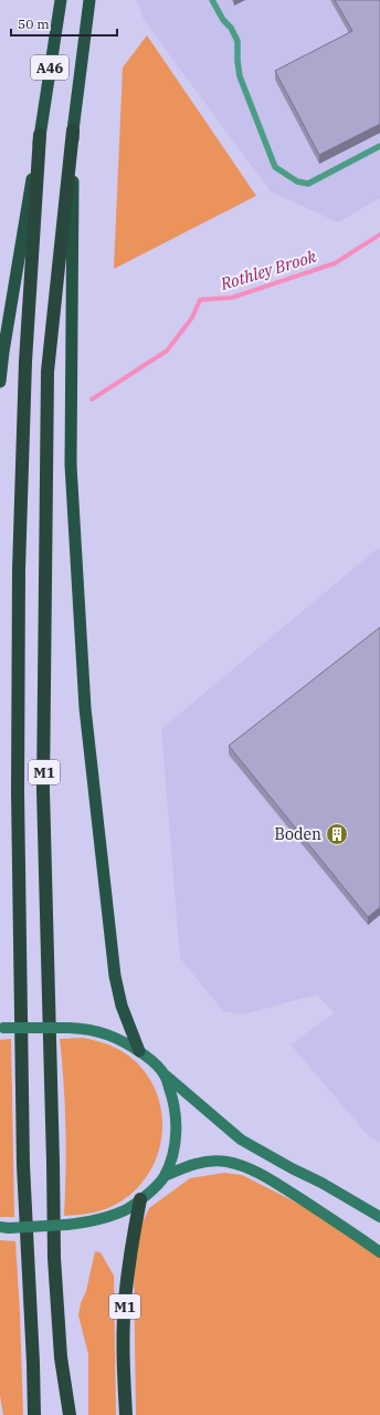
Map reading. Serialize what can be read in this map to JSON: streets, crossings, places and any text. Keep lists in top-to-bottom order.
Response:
{
  "streets": {
    "highway": ["A46", "M1"]
  },
  "crossings": [
    ["A46", "M1"]
  ],
  "water": ["Rothley Brook"],
  "places": {
    "building": ["Boden"]
  },
  "scale_bar": "50 m"
}
